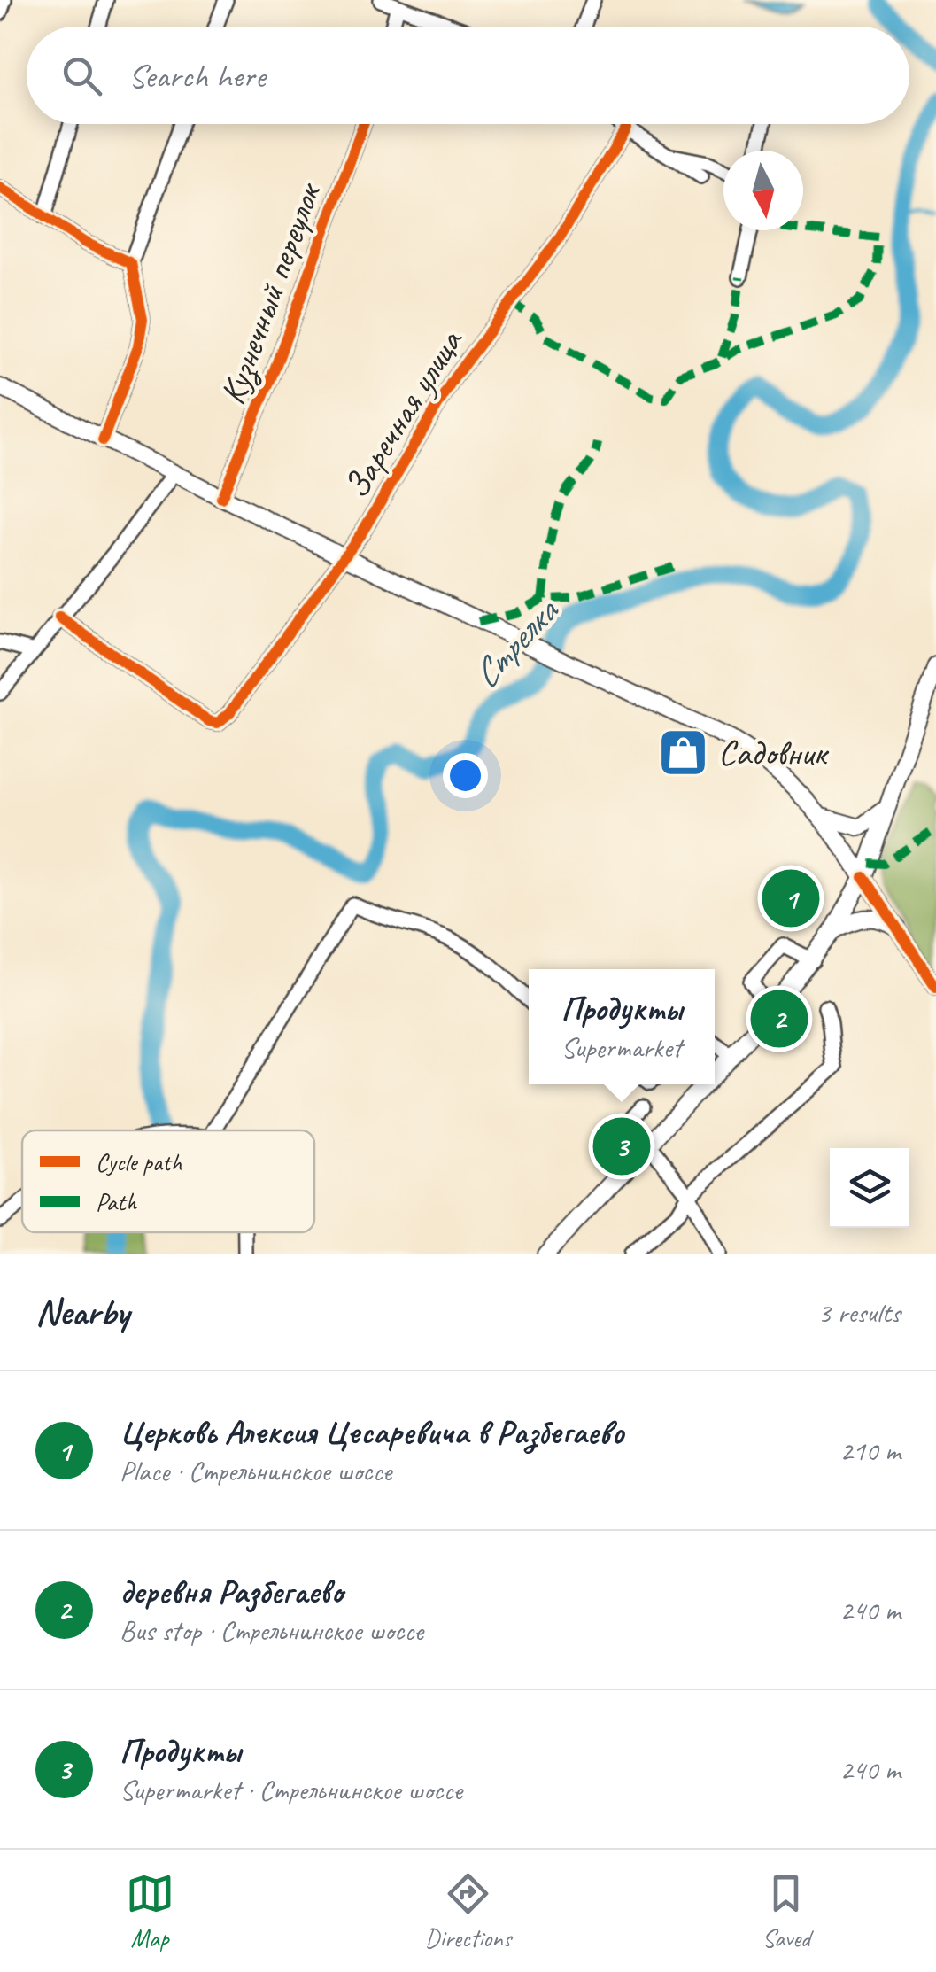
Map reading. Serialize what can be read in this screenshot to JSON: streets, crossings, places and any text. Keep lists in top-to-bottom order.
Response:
{
  "streets": {
    "street": ["Кузнечный переулок", "Заречная улица"]
  },
  "water": ["Стрелка"],
  "places": {
    "shop": ["Садовник"]
  },
  "legend": ["Cycle path", "Path"],
  "north": "bottom",
  "page": {
    "search": "Search here",
    "pins": ["1", "2", "3"],
    "popup": ["Продукты", "Supermarket"],
    "heading": ["Nearby", "3 results"],
    "list": [
      {
        "mark": "1",
        "name": "Церковь Алексия Цесаревича в Разбегаево",
        "note": "Place · Стрельнинское шоссе",
        "value": "210 m"
      },
      {
        "mark": "2",
        "name": "деревня Разбегаево",
        "note": "Bus stop · Стрельнинское шоссе",
        "value": "240 m"
      },
      {
        "mark": "3",
        "name": "Продукты",
        "note": "Supermarket · Стрельнинское шоссе",
        "value": "240 m"
      }
    ],
    "nav": ["Map", "Directions", "Saved"]
  }
}
